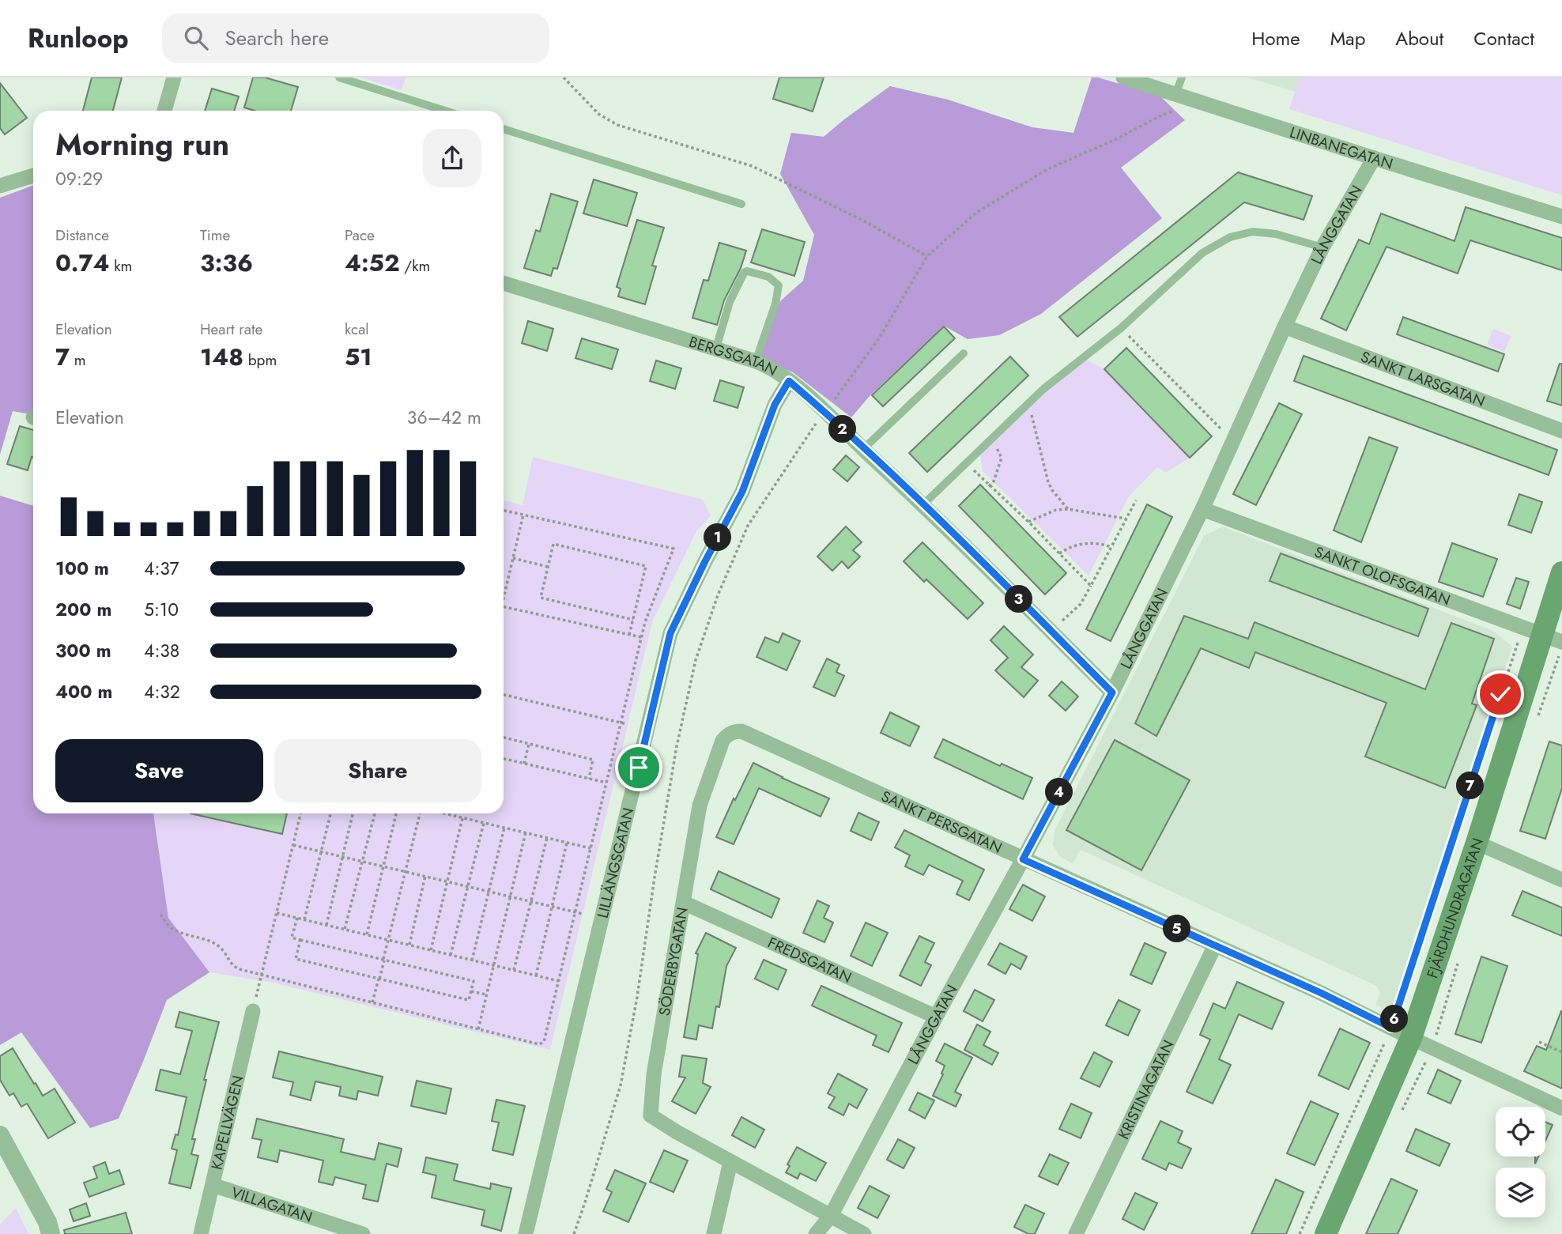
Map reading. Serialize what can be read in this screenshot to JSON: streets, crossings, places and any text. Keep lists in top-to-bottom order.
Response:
{
  "streets": {
    "main road": ["FJÄRDHUNDRAGATAN"],
    "street": [
      "LINBANEGATAN",
      "LÅNGGATAN",
      "BERGSGATAN",
      "SANKT LARSGATAN",
      "SANKT OLOFSGATAN",
      "SANKT PERSGATAN",
      "LILLÄNGSGATAN",
      "FREDSGATAN",
      "SÖDERBYGATAN",
      "KRISTINAGATAN",
      "KAPELLVÄGEN",
      "VILLAGATAN"
    ]
  },
  "crossings": [
    ["LINBANEGATAN", "LÅNGGATAN"],
    ["LÅNGGATAN", "BERGSGATAN"],
    ["LÅNGGATAN", "SANKT LARSGATAN"],
    ["LÅNGGATAN", "SANKT OLOFSGATAN"],
    ["LÅNGGATAN", "SANKT PERSGATAN"],
    ["LÅNGGATAN", "FREDSGATAN"],
    ["BERGSGATAN", "LILLÄNGSGATAN"],
    ["SANKT OLOFSGATAN", "FJÄRDHUNDRAGATAN"],
    ["SANKT PERSGATAN", "FJÄRDHUNDRAGATAN"],
    ["SANKT PERSGATAN", "SÖDERBYGATAN"],
    ["SANKT PERSGATAN", "KRISTINAGATAN"],
    ["FREDSGATAN", "SÖDERBYGATAN"],
    ["KAPELLVÄGEN", "VILLAGATAN"]
  ],
  "page": {
    "header": "Runloop",
    "search": "Search here",
    "nav": [
      "Home",
      "Map",
      "About",
      "Contact"
    ],
    "heading": ["Morning run", "09:29"],
    "stats": [
      ["Distance", "0.74 km"],
      ["Time", "3:36"],
      ["Pace", "4:52 /km"],
      ["Elevation", "7 m"],
      ["Heart rate", "148 bpm"],
      ["kcal", "51"]
    ],
    "chart": ["Elevation", "36–42 m"],
    "pins": [
      "2",
      "1",
      "3",
      "7",
      "4",
      "5",
      "6"
    ],
    "list": [
      {
        "name": "100 m",
        "note": "4:37"
      },
      {
        "name": "200 m",
        "note": "5:10"
      },
      {
        "name": "300 m",
        "note": "4:38"
      },
      {
        "name": "400 m",
        "note": "4:32"
      }
    ],
    "buttons": ["Save", "Share"]
  }
}
